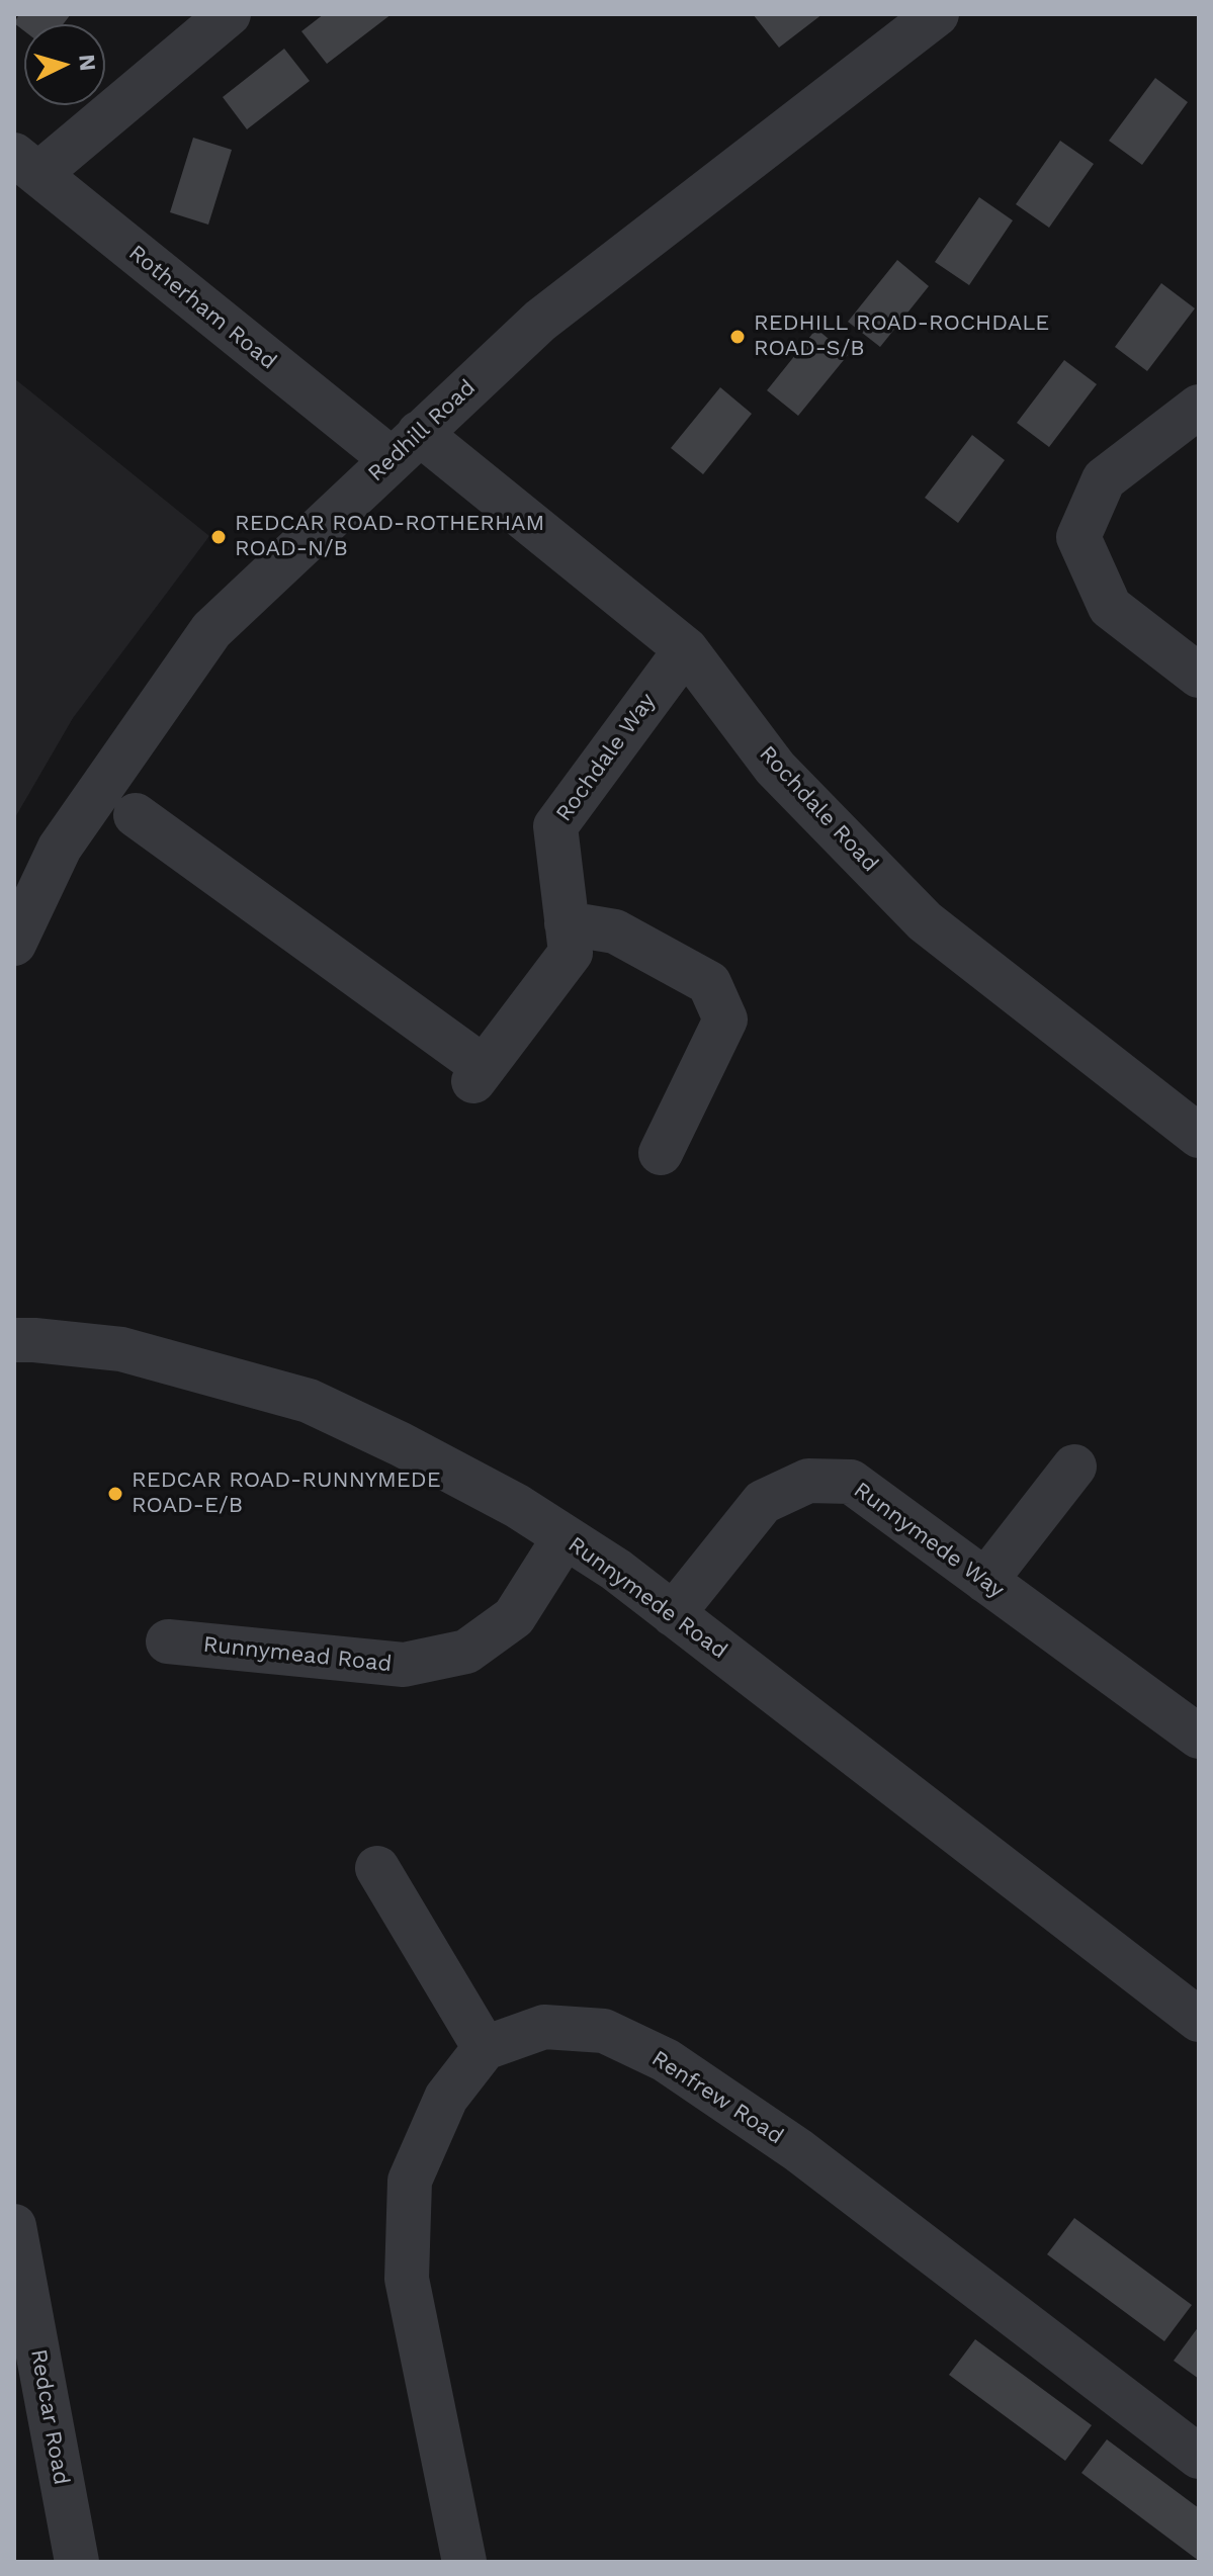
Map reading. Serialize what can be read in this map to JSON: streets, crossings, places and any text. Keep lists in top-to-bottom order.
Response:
{
  "streets": {
    "street": [
      "Rotherham Road",
      "Redhill Road",
      "Rochdale Way",
      "Rochdale Road",
      "Runnymede Way",
      "Runnymede Road",
      "Runnymead Road",
      "Renfrew Road",
      "Redcar Road"
    ]
  },
  "crossings": [
    ["Rotherham Road", "Redhill Road"],
    ["Rotherham Road", "Rochdale Road"],
    ["Redhill Road", "Rochdale Road"],
    ["Rochdale Way", "Rochdale Road"],
    ["Runnymede Way", "Runnymede Road"],
    ["Runnymede Road", "Runnymead Road"]
  ],
  "places": ["REDHILL ROAD-ROCHDALE ROAD-S/B", "REDCAR ROAD-ROTHERHAM ROAD-N/B", "REDCAR ROAD-RUNNYMEDE ROAD-E/B"],
  "north": "right"
}
